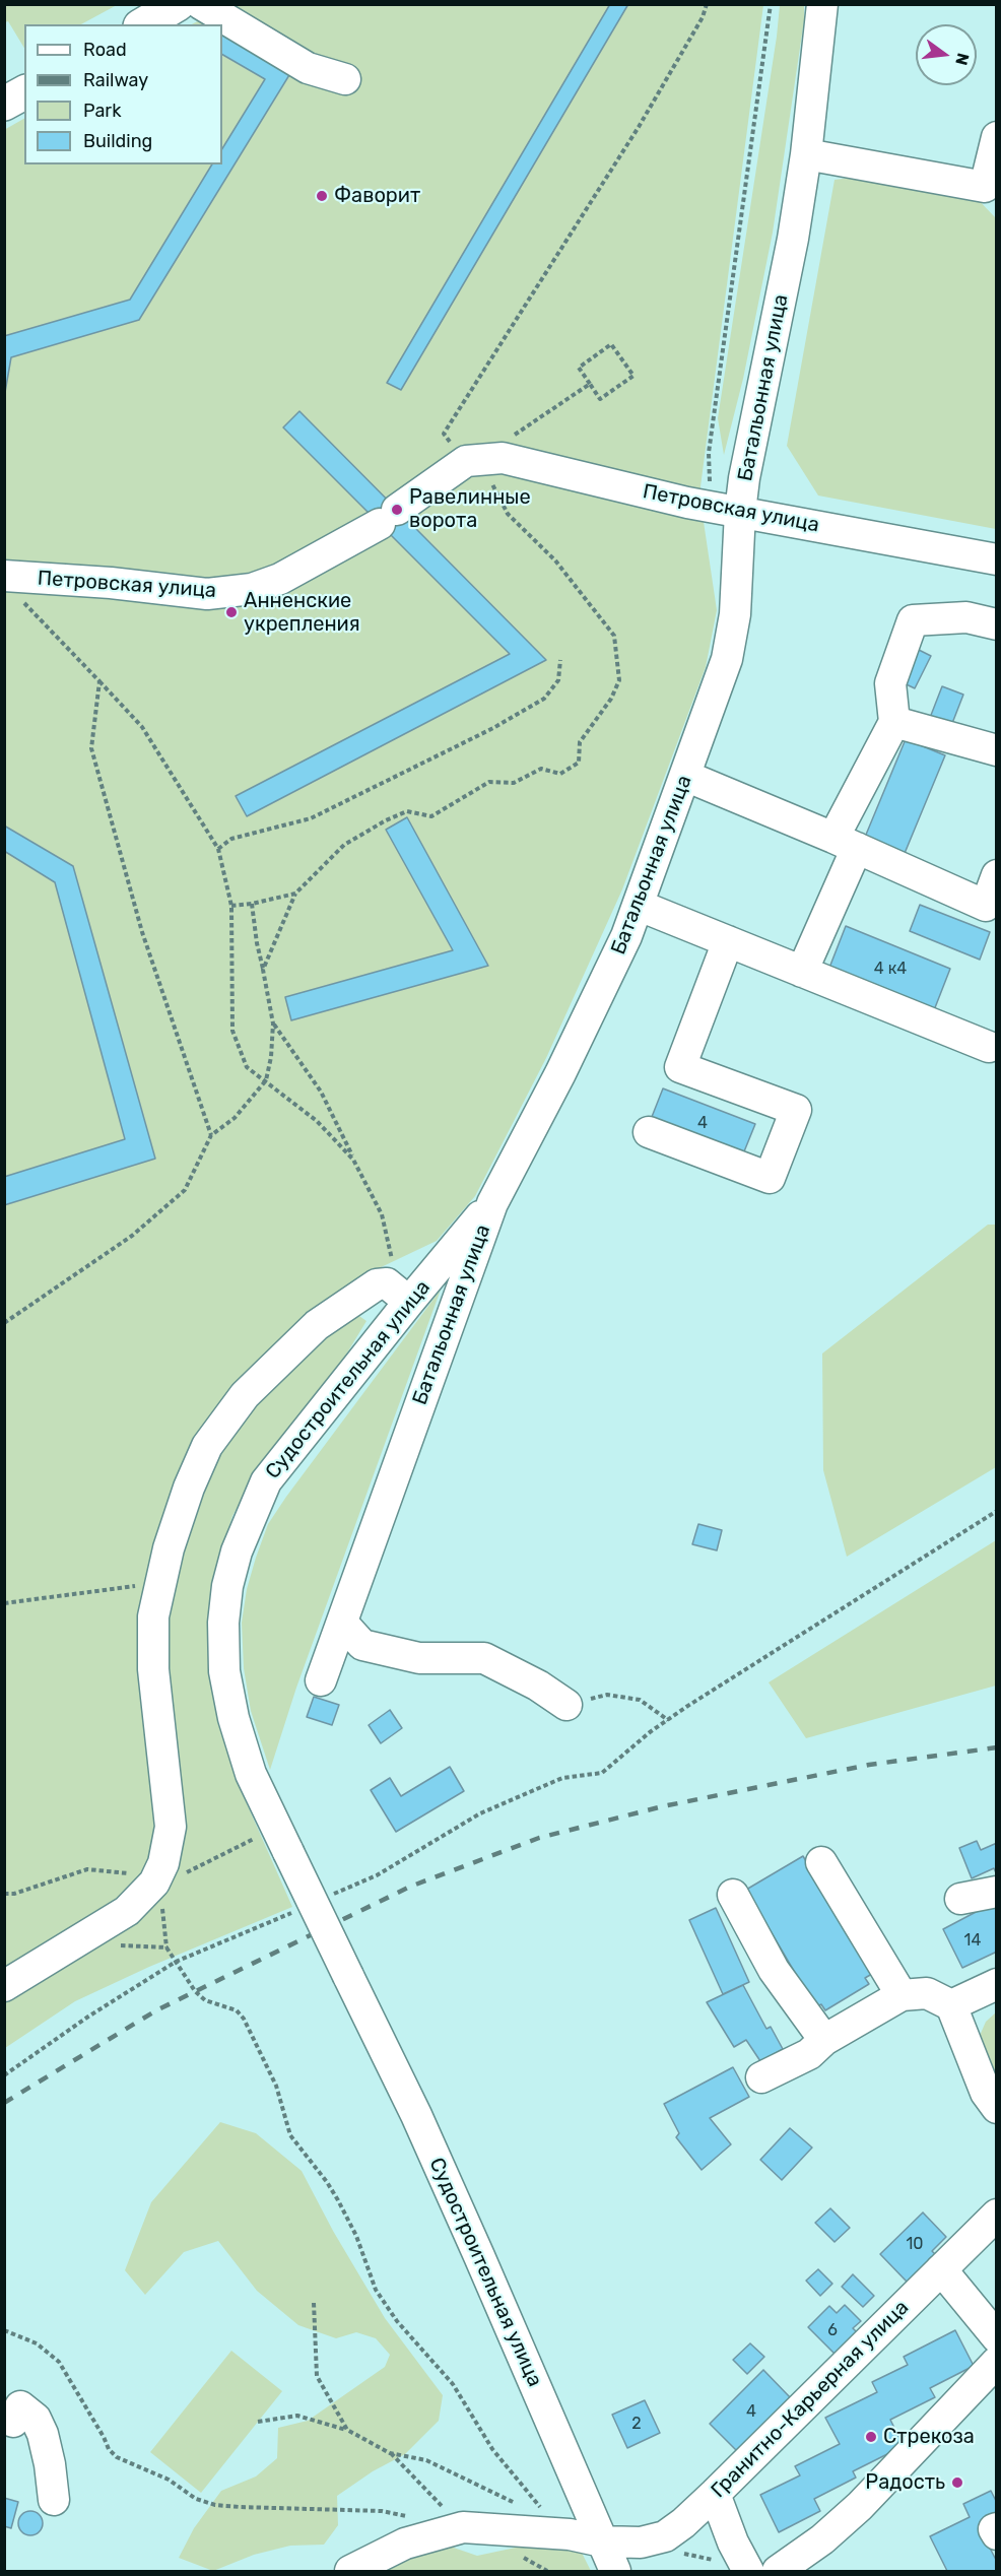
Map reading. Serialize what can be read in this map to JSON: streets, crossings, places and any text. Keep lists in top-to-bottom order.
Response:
{
  "streets": {
    "street": [
      "Батальонная улица",
      "Петровская улица",
      "Судостроительная улица",
      "Гранитно-Карьерная улица"
    ]
  },
  "crossings": [
    ["Батальонная улица", "Петровская улица"],
    ["Батальонная улица", "Судостроительная улица"],
    ["Судостроительная улица", "Гранитно-Карьерная улица"]
  ],
  "places": [
    "Фаворит",
    "Равелинные ворота",
    "Анненские укрепления",
    "Стрекоза",
    "Радость"
  ],
  "house_numbers": [
    "4 к4",
    "4",
    "14",
    "10",
    "6",
    "4",
    "2"
  ],
  "legend": [
    "Road",
    "Railway",
    "Park",
    "Building"
  ],
  "north": "right"
}
